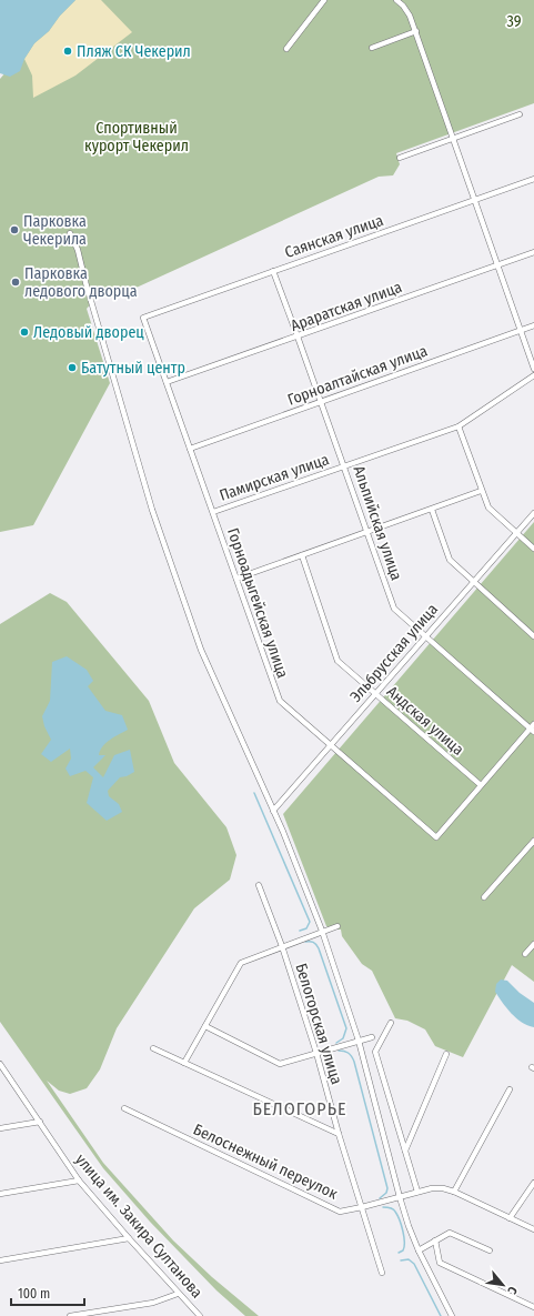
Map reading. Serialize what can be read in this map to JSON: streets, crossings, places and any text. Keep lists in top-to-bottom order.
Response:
{
  "streets": {
    "street": [
      "Саянская улица",
      "Араратская улица",
      "Горноалтайская улица",
      "Памирская улица",
      "Альпийская улица",
      "Горноадыгейская улица",
      "Эльбрусская улица",
      "Андская улица",
      "Белогорская улица",
      "Белоснежный переулок",
      "улица им. Закира Султанова"
    ]
  },
  "crossings": [
    ["Саянская улица", "Альпийская улица"],
    ["Саянская улица", "Горноадыгейская улица"],
    ["Араратская улица", "Альпийская улица"],
    ["Араратская улица", "Горноадыгейская улица"],
    ["Горноалтайская улица", "Альпийская улица"],
    ["Горноалтайская улица", "Горноадыгейская улица"],
    ["Памирская улица", "Альпийская улица"],
    ["Памирская улица", "Горноадыгейская улица"],
    ["Альпийская улица", "Эльбрусская улица"],
    ["Горноадыгейская улица", "Эльбрусская улица"],
    ["Горноадыгейская улица", "Андская улица"],
    ["Эльбрусская улица", "Андская улица"],
    ["Белогорская улица", "Белоснежный переулок"]
  ],
  "districts": ["БЕЛОГОРЬЕ"],
  "parks": ["39", "Спортивный курорт Чекерил"],
  "places": [
    "Пляж СК Чекерил",
    "Парковка Чекерила",
    "Парковка ледового дворца",
    "Ледовый дворец",
    "Батутный центр"
  ],
  "scale_bar": "100 m",
  "north": "bottom right"
}
